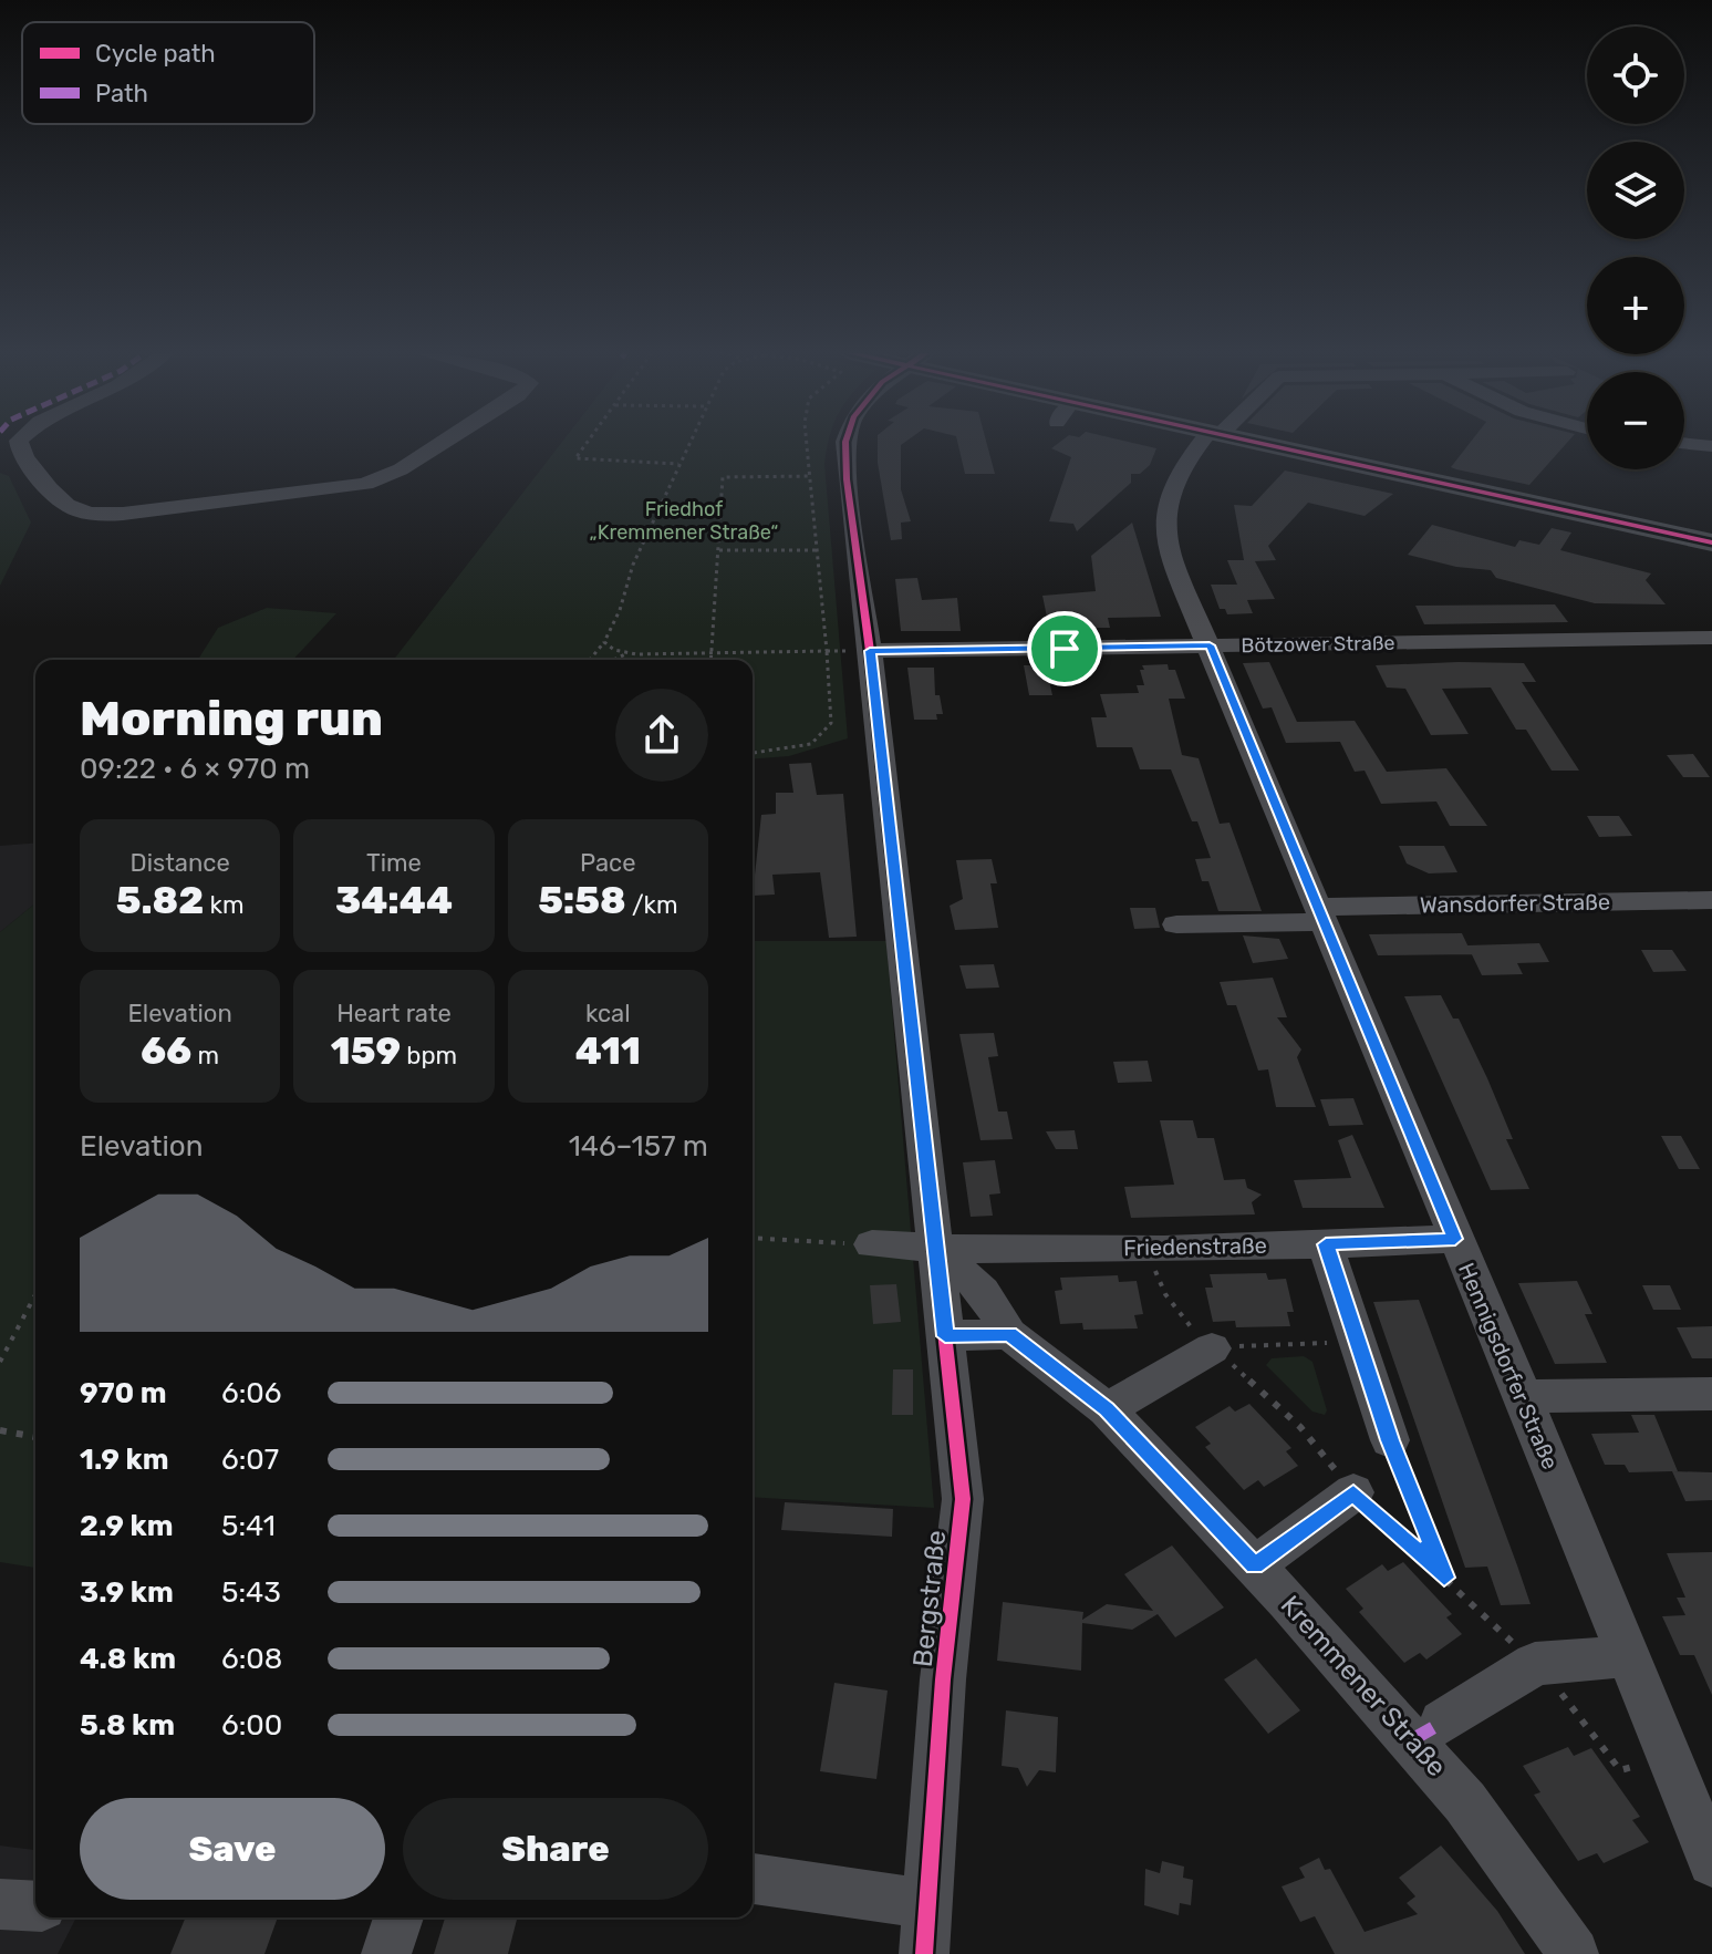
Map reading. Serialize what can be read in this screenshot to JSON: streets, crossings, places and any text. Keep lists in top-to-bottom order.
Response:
{
  "streets": {
    "street": [
      "Bötzower Straße",
      "Wansdorfer Straße",
      "Friedenstraße",
      "Hennigsdorfer Straße",
      "Bergstraße",
      "Kremmener Straße"
    ]
  },
  "crossings": [
    ["Bötzower Straße", "Hennigsdorfer Straße"],
    ["Bötzower Straße", "Bergstraße"],
    ["Wansdorfer Straße", "Hennigsdorfer Straße"],
    ["Friedenstraße", "Hennigsdorfer Straße"],
    ["Friedenstraße", "Bergstraße"],
    ["Friedenstraße", "Kremmener Straße"],
    ["Bergstraße", "Kremmener Straße"]
  ],
  "parks": ["Friedhof „Kremmener Straße“"],
  "legend": ["Cycle path", "Path"],
  "page": {
    "map_buttons": ["+", "−"],
    "heading": ["Morning run", "09:22 · 6 × 970 m"],
    "stats": [
      ["Distance", "5.82 km"],
      ["Time", "34:44"],
      ["Pace", "5:58 /km"],
      ["Elevation", "66 m"],
      ["Heart rate", "159 bpm"],
      ["kcal", "411"]
    ],
    "chart": ["Elevation", "146–157 m"],
    "list": [
      {
        "name": "970 m",
        "note": "6:06"
      },
      {
        "name": "1.9 km",
        "note": "6:07"
      },
      {
        "name": "2.9 km",
        "note": "5:41"
      },
      {
        "name": "3.9 km",
        "note": "5:43"
      },
      {
        "name": "4.8 km",
        "note": "6:08"
      },
      {
        "name": "5.8 km",
        "note": "6:00"
      }
    ],
    "buttons": ["Save", "Share"]
  }
}
